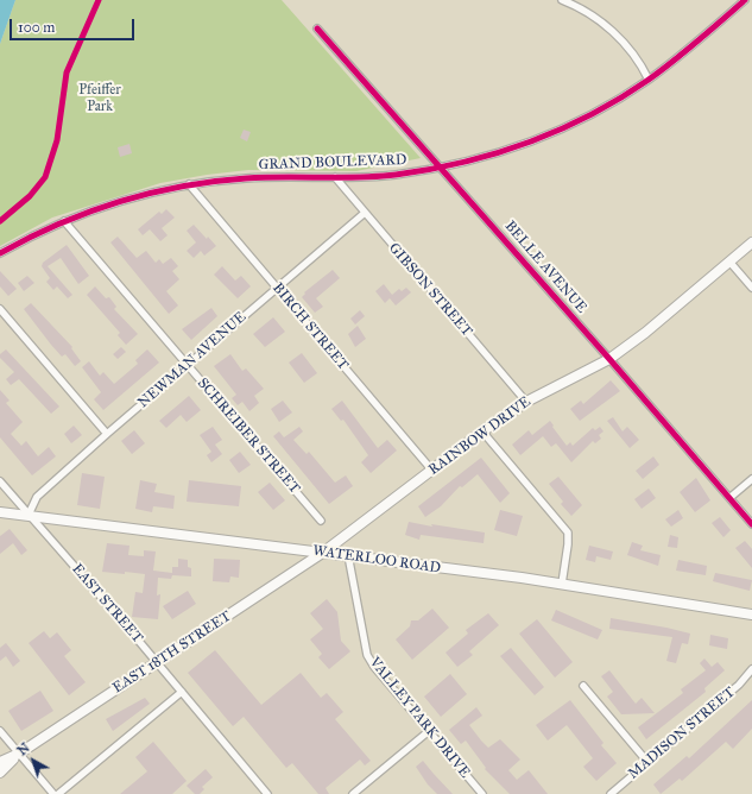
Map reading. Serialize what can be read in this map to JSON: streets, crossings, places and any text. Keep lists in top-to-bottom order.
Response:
{
  "streets": {
    "main road": ["RAINBOW DRIVE", "WATERLOO ROAD", "EAST 18TH STREET"],
    "street": [
      "GRAND BOULEVARD",
      "BELLE AVENUE",
      "GIBSON STREET",
      "BIRCH STREET",
      "NEWMAN AVENUE",
      "SCHREIBER STREET",
      "EAST STREET",
      "VALLEY PARK DRIVE",
      "MADISON STREET"
    ]
  },
  "crossings": [
    ["GRAND BOULEVARD", "BELLE AVENUE"],
    ["GRAND BOULEVARD", "GIBSON STREET"],
    ["GRAND BOULEVARD", "BIRCH STREET"],
    ["GRAND BOULEVARD", "SCHREIBER STREET"],
    ["BELLE AVENUE", "RAINBOW DRIVE"],
    ["GIBSON STREET", "NEWMAN AVENUE"],
    ["GIBSON STREET", "RAINBOW DRIVE"],
    ["BIRCH STREET", "NEWMAN AVENUE"],
    ["BIRCH STREET", "RAINBOW DRIVE"],
    ["NEWMAN AVENUE", "SCHREIBER STREET"],
    ["NEWMAN AVENUE", "WATERLOO ROAD"],
    ["NEWMAN AVENUE", "EAST STREET"],
    ["RAINBOW DRIVE", "WATERLOO ROAD"],
    ["RAINBOW DRIVE", "EAST 18TH STREET"],
    ["WATERLOO ROAD", "EAST STREET"],
    ["WATERLOO ROAD", "EAST 18TH STREET"],
    ["WATERLOO ROAD", "VALLEY PARK DRIVE"],
    ["EAST STREET", "EAST 18TH STREET"]
  ],
  "parks": ["Pfeiffer Park"],
  "scale_bar": "100 m",
  "north": "top left"
}
